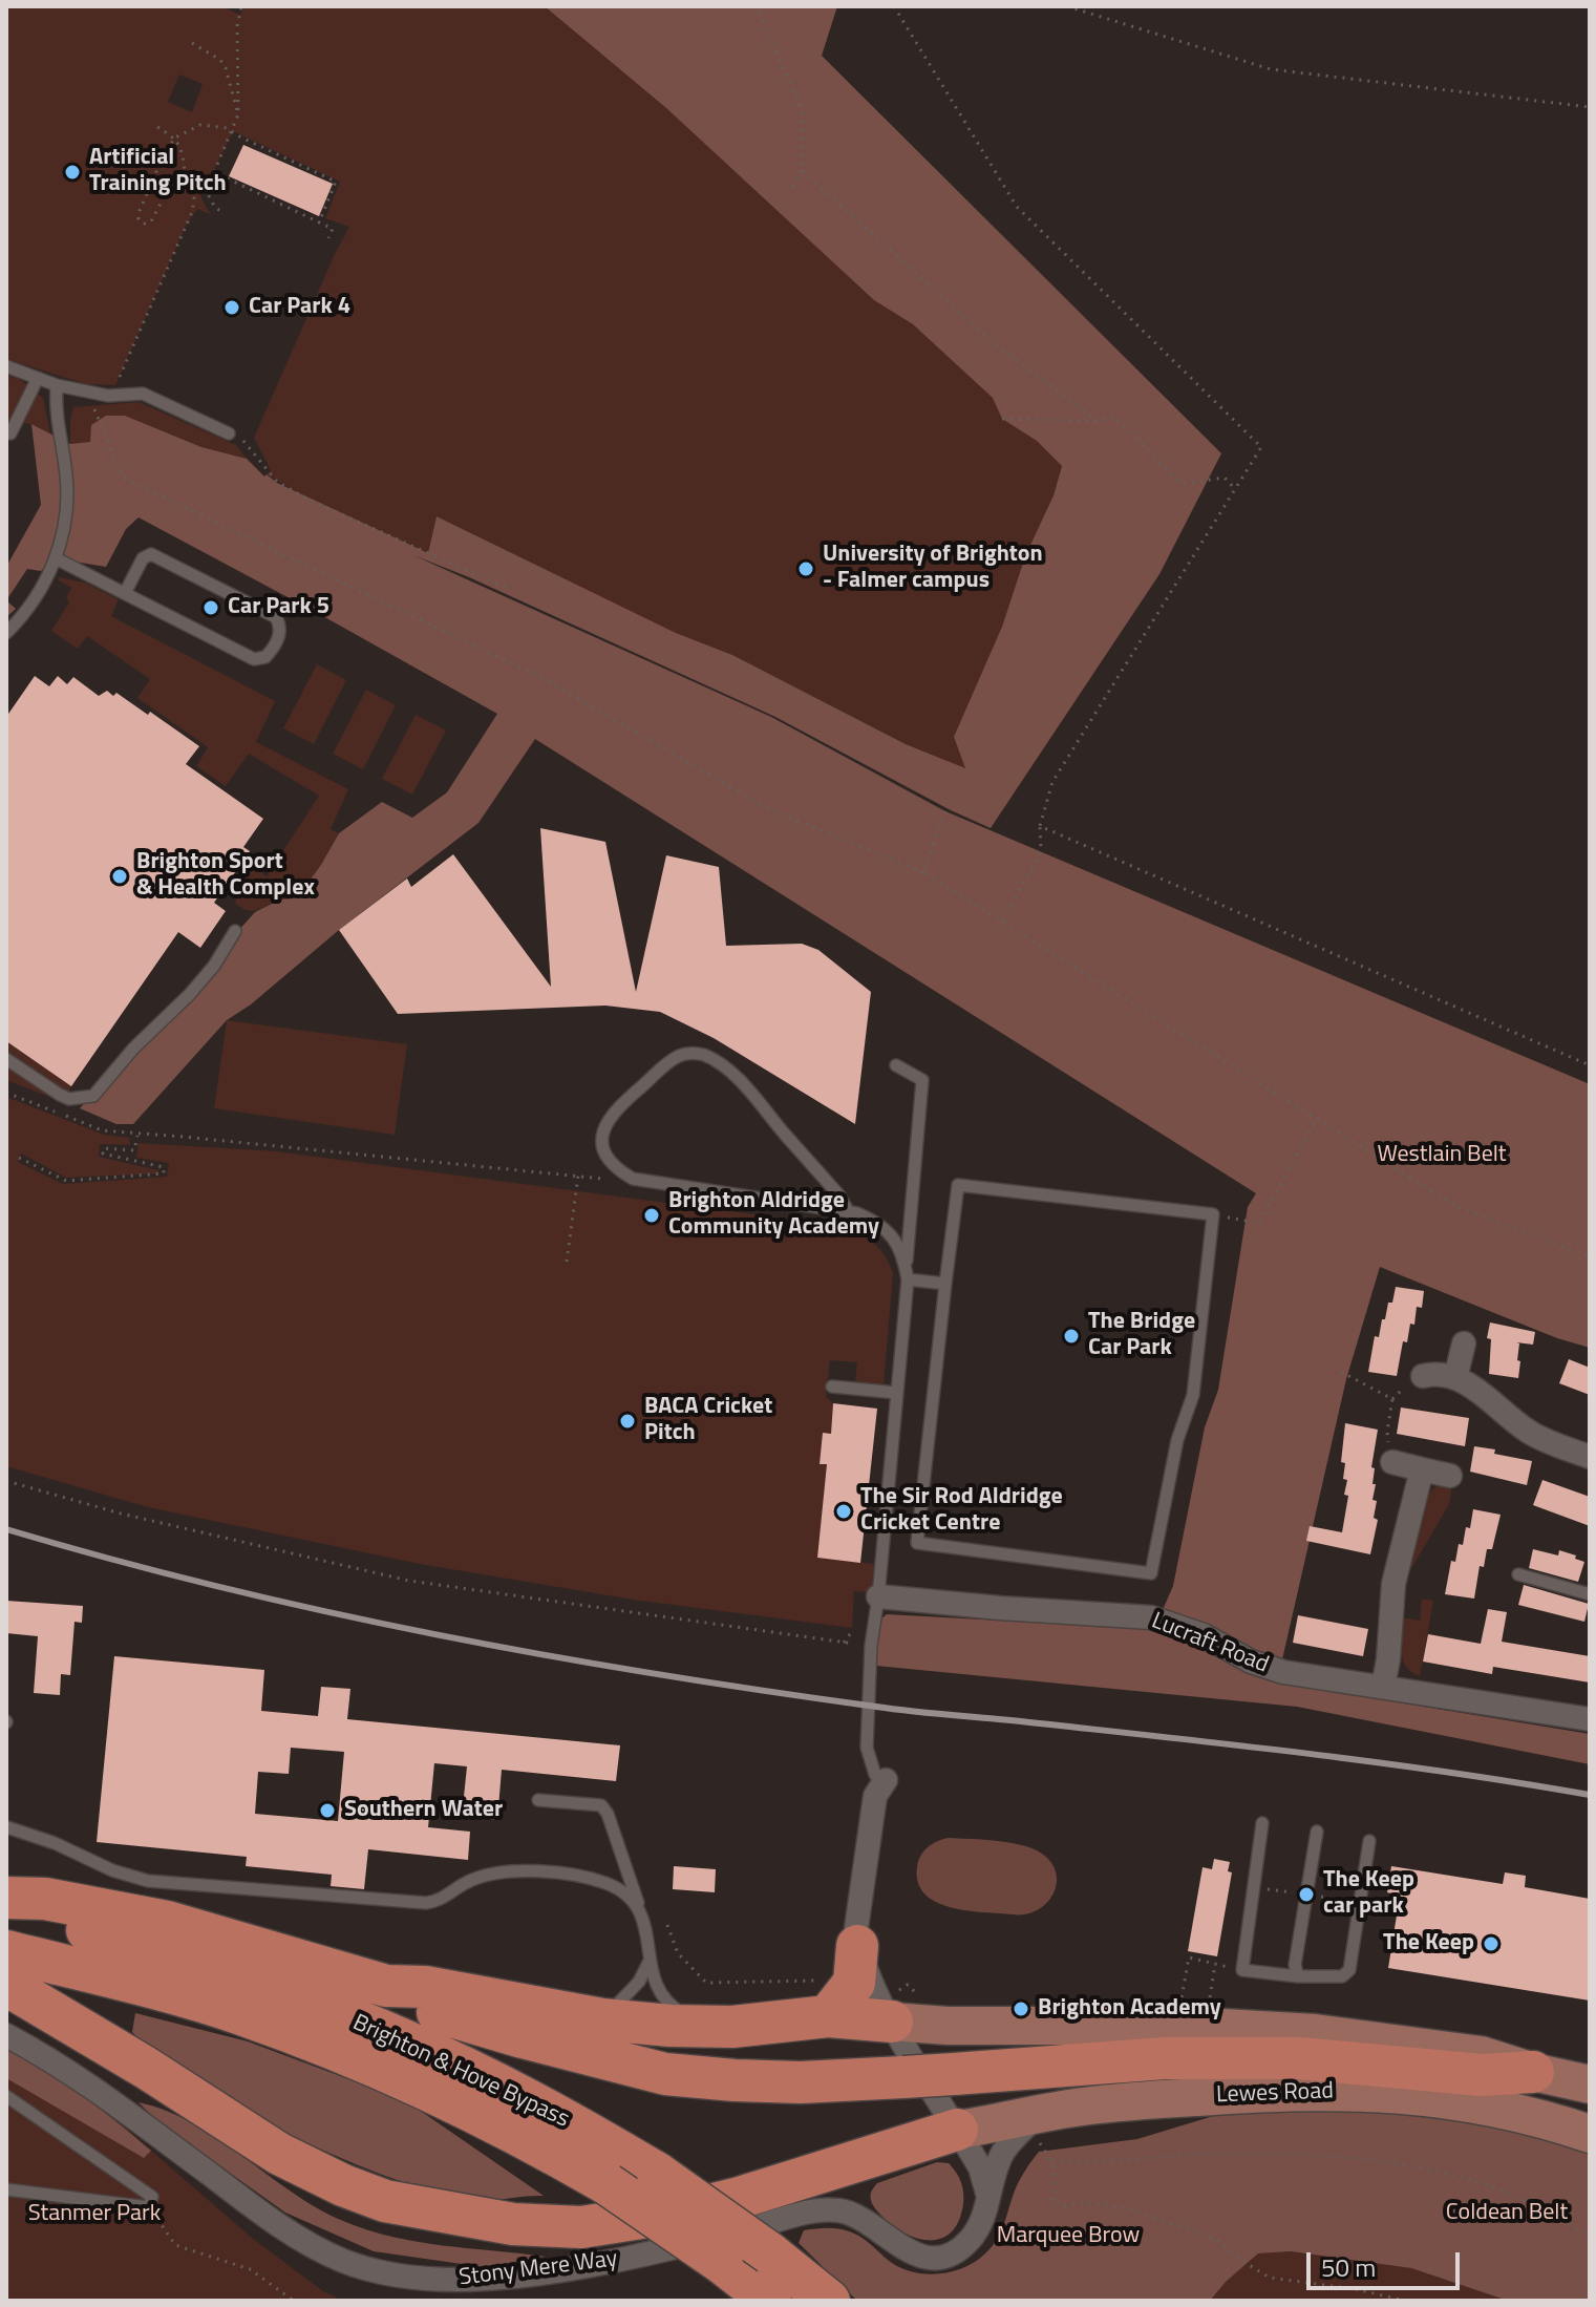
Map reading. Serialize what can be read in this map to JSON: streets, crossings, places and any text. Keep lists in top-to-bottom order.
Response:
{
  "streets": {
    "highway": ["Brighton & Hove Bypass"],
    "main road": ["Lewes Road"],
    "street": ["Lucraft Road", "Stony Mere Way"]
  },
  "crossings": [
    ["Lewes Road", "Stony Mere Way"]
  ],
  "parks": [
    "Westlain Belt",
    "Coldean Belt",
    "Stanmer Park",
    "Marquee Brow"
  ],
  "places": [
    "Artificial Training Pitch",
    "Car Park 4",
    "University of Brighton - Falmer campus",
    "Car Park 5",
    "Brighton Sport & Health Complex",
    "Brighton Aldridge Community Academy",
    "The Bridge Car Park",
    "BACA Cricket Pitch",
    "The Sir Rod Aldridge Cricket Centre",
    "Southern Water",
    "The Keep car park",
    "The Keep",
    "Brighton Academy"
  ],
  "scale_bar": "50 m"
}
